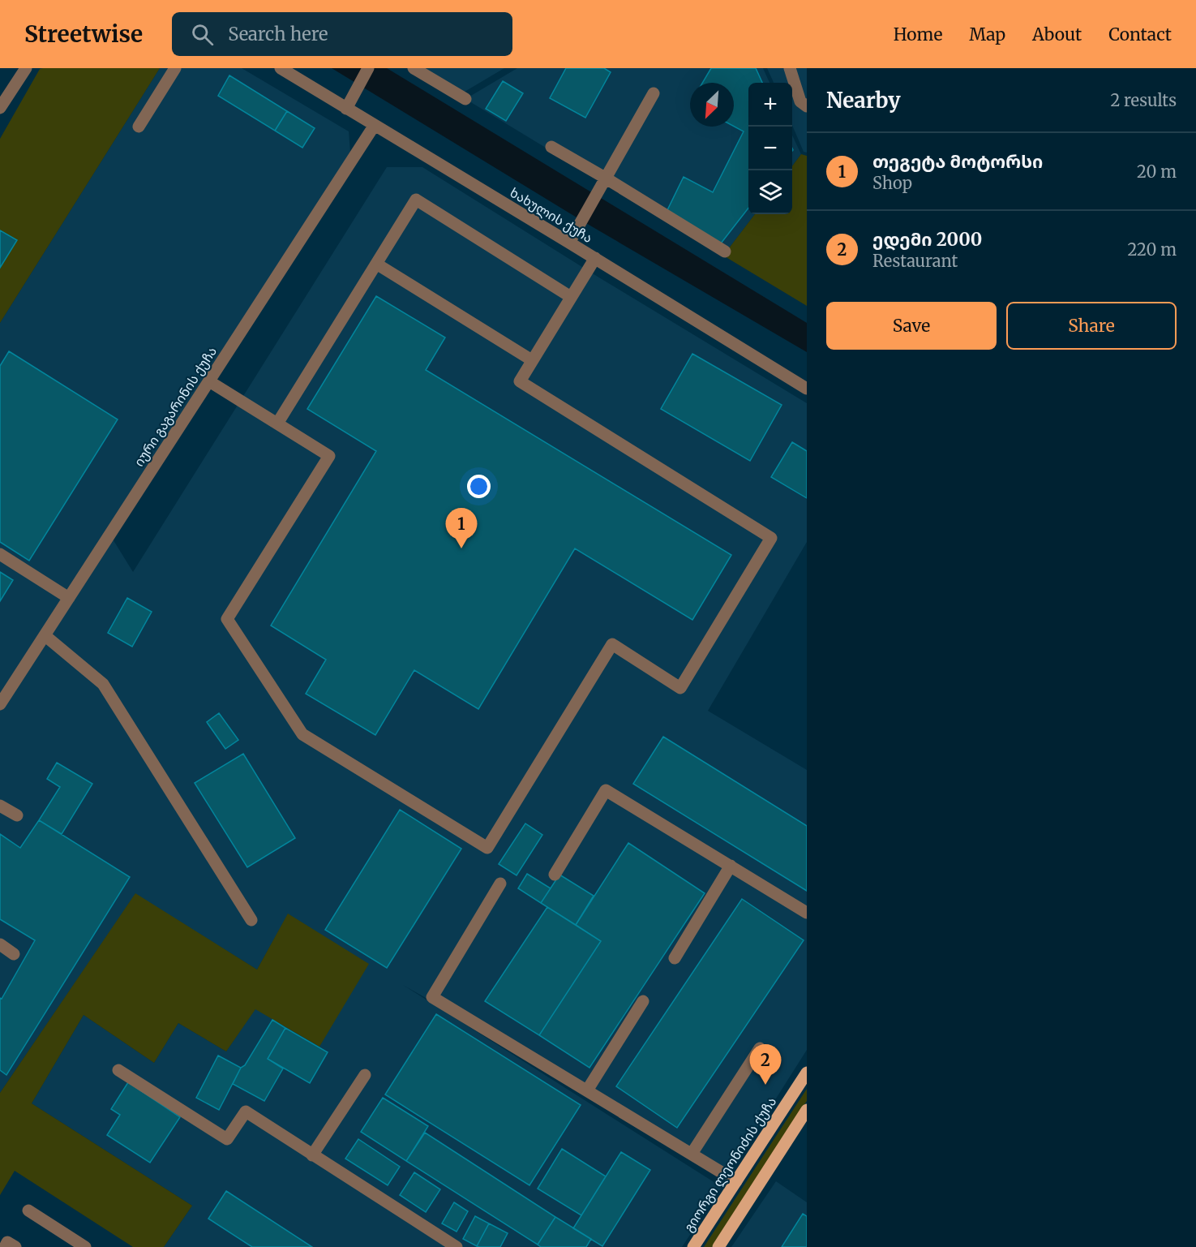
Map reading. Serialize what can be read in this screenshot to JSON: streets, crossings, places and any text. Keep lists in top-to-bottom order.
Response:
{
  "streets": {
    "main road": ["გიორგი ლეონიძის ქუჩა"],
    "street": ["ხახულის ქუჩა", "იური გაგარინის ქუჩა"]
  },
  "crossings": [
    ["ხახულის ქუჩა", "იური გაგარინის ქუჩა"]
  ],
  "north": "bottom left",
  "page": {
    "header": "Streetwise",
    "search": "Search here",
    "nav": [
      "Home",
      "Map",
      "About",
      "Contact"
    ],
    "heading": ["Nearby", "2 results"],
    "map_buttons": ["+", "−"],
    "list": [
      {
        "mark": "1",
        "name": "თეგეტა მოტორსი",
        "note": "Shop",
        "value": "20 m"
      },
      {
        "mark": "2",
        "name": "ედემი 2000",
        "note": "Restaurant",
        "value": "220 m"
      }
    ],
    "buttons": ["Save", "Share"],
    "pins": ["1", "2"]
  }
}
